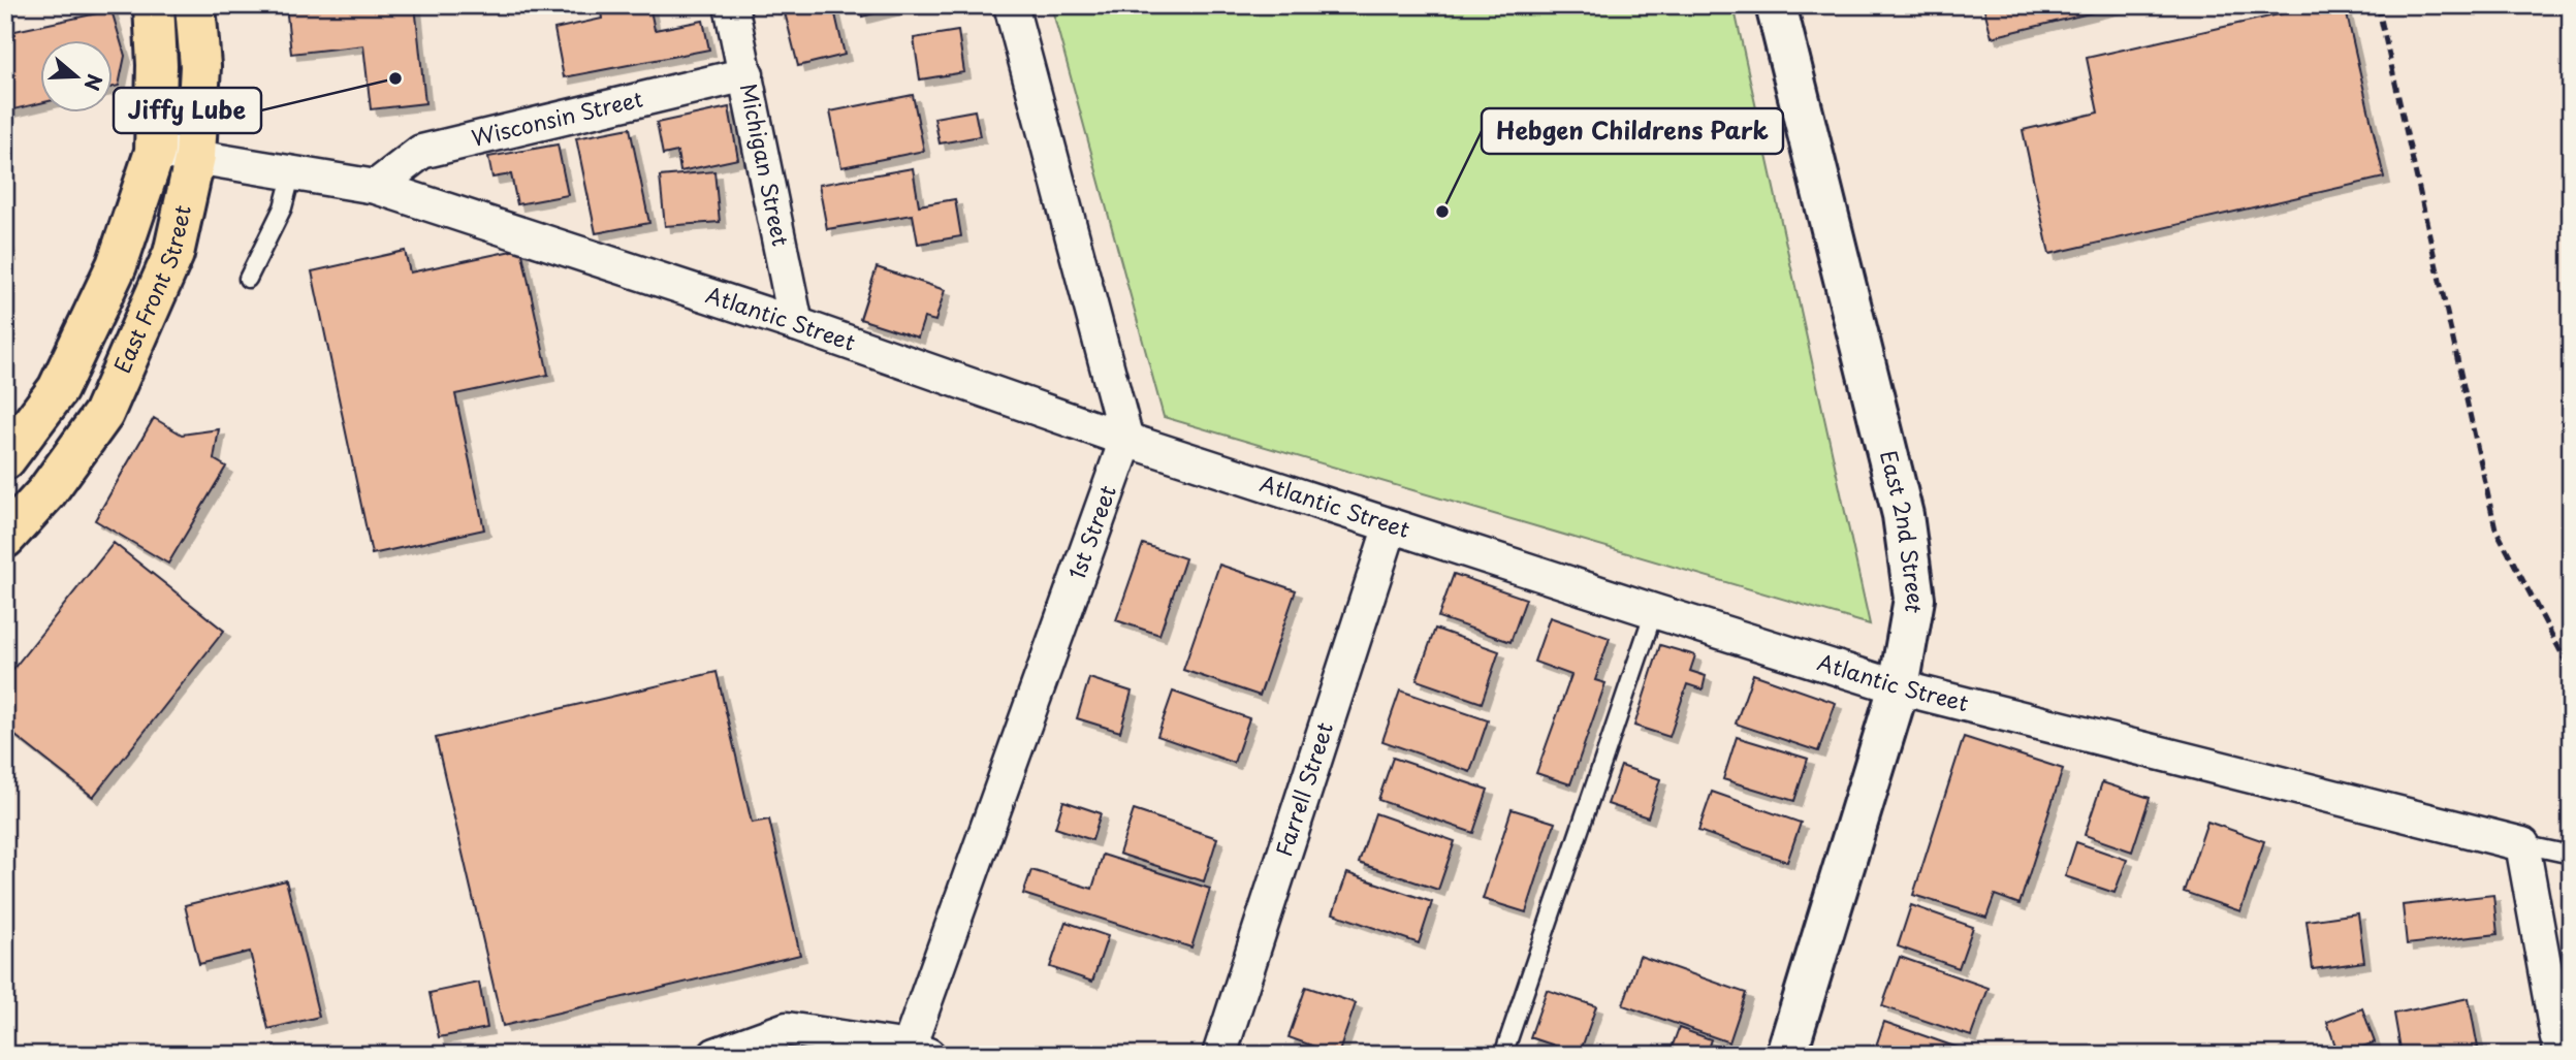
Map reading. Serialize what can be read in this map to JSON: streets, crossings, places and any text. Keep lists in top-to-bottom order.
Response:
{
  "streets": {
    "main road": ["East Front Street"],
    "street": [
      "Wisconsin Street",
      "Michigan Street",
      "Atlantic Street",
      "1st Street",
      "East 2nd Street",
      "Farrell Street"
    ]
  },
  "crossings": [
    ["Wisconsin Street", "Michigan Street"],
    ["Wisconsin Street", "Atlantic Street"],
    ["Michigan Street", "Atlantic Street"],
    ["East Front Street", "Atlantic Street"],
    ["Atlantic Street", "1st Street"],
    ["Atlantic Street", "East 2nd Street"],
    ["Atlantic Street", "Farrell Street"]
  ],
  "places": ["Jiffy Lube", "Hebgen Childrens Park"],
  "north": "right"
}
